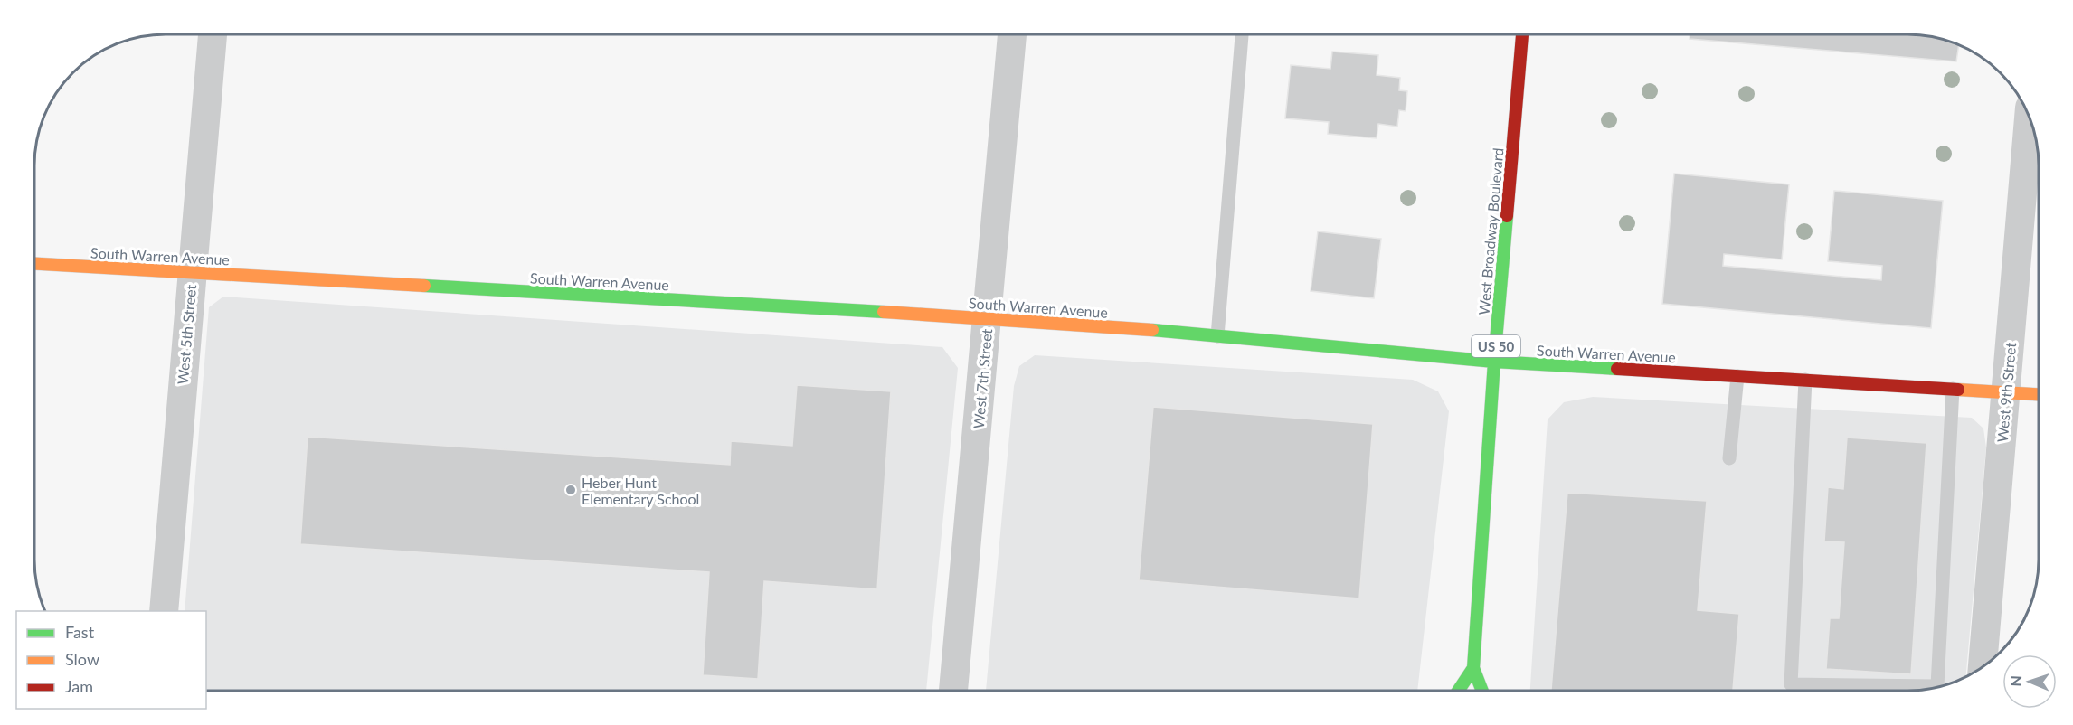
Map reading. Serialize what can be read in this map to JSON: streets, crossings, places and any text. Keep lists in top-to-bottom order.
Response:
{
  "streets": {
    "main road": ["West Broadway Boulevard", "South Warren Avenue", "US 50"],
    "street": ["West 5th Street", "West 7th Street", "West 9th Street"]
  },
  "crossings": [
    ["West Broadway Boulevard", "South Warren Avenue"],
    ["South Warren Avenue", "West 5th Street"],
    ["South Warren Avenue", "West 7th Street"],
    ["South Warren Avenue", "West 9th Street"]
  ],
  "places": ["Heber Hunt Elementary School"],
  "legend": ["Fast", "Slow", "Jam"],
  "north": "left"
}
